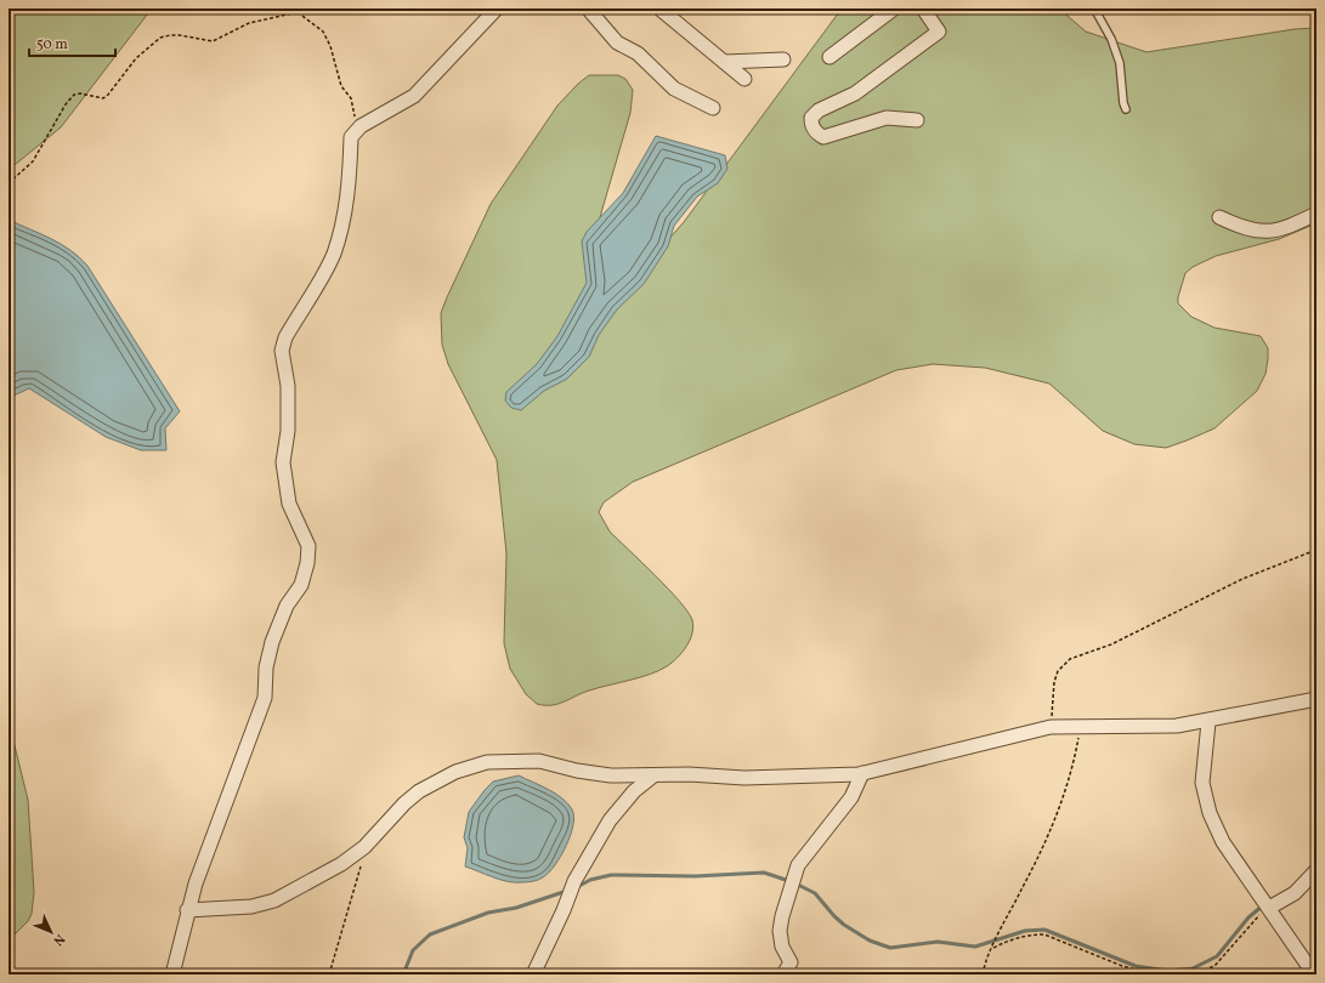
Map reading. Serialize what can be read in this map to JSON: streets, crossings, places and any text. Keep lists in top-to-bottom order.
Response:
{
  "scale_bar": "50 m",
  "north": "bottom right"
}
